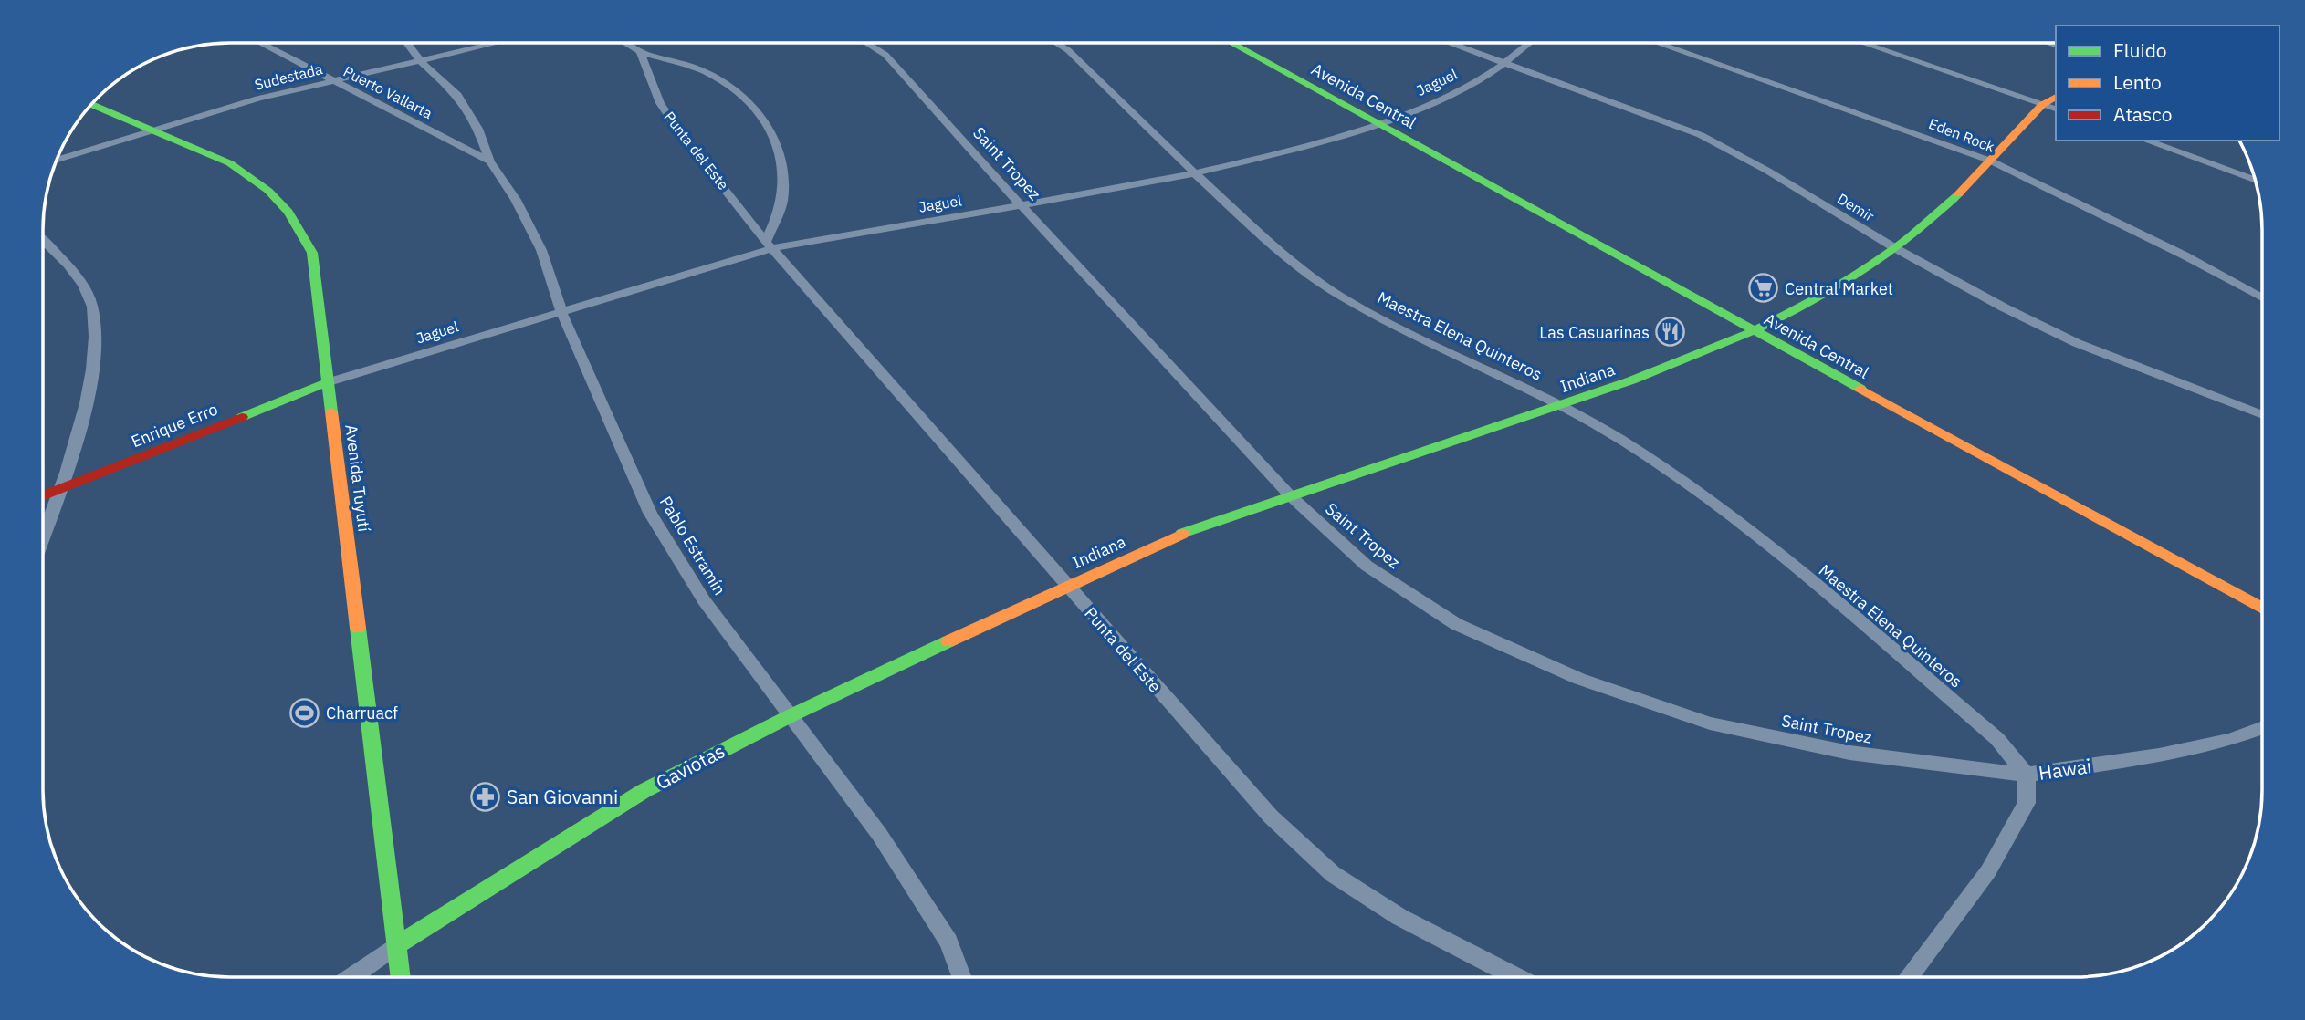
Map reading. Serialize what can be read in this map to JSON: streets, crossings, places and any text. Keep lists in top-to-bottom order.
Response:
{
  "streets": {
    "street": [
      "Sudestada",
      "Jaguel",
      "Puerto Vallarta",
      "Avenida Central",
      "Eden Rock",
      "Punta del Este",
      "Saint Tropez",
      "Demir",
      "Maestra Elena Quinteros",
      "Indiana",
      "Enrique Erro",
      "Avenida Tuyutí",
      "Pablo Estramín",
      "Gaviotas",
      "Hawai"
    ]
  },
  "crossings": [
    ["Sudestada", "Puerto Vallarta"],
    ["Sudestada", "Avenida Tuyutí"],
    ["Sudestada", "Pablo Estramín"],
    ["Jaguel", "Avenida Central"],
    ["Jaguel", "Punta del Este"],
    ["Jaguel", "Saint Tropez"],
    ["Jaguel", "Demir"],
    ["Jaguel", "Maestra Elena Quinteros"],
    ["Jaguel", "Enrique Erro"],
    ["Jaguel", "Avenida Tuyutí"],
    ["Jaguel", "Pablo Estramín"],
    ["Puerto Vallarta", "Pablo Estramín"],
    ["Avenida Central", "Indiana"],
    ["Eden Rock", "Indiana"],
    ["Punta del Este", "Indiana"],
    ["Punta del Este", "Gaviotas"],
    ["Saint Tropez", "Maestra Elena Quinteros"],
    ["Saint Tropez", "Indiana"],
    ["Saint Tropez", "Hawai"],
    ["Demir", "Indiana"],
    ["Maestra Elena Quinteros", "Indiana"],
    ["Maestra Elena Quinteros", "Hawai"],
    ["Indiana", "Gaviotas"],
    ["Enrique Erro", "Avenida Tuyutí"],
    ["Avenida Tuyutí", "Gaviotas"],
    ["Pablo Estramín", "Gaviotas"]
  ],
  "places": {
    "supermarket": ["Central Market"],
    "restaurant": ["Las Casuarinas"],
    "sports": ["Charruacf"],
    "pharmacy": ["San Giovanni"]
  },
  "legend": ["Fluido", "Lento", "Atasco"]
}
